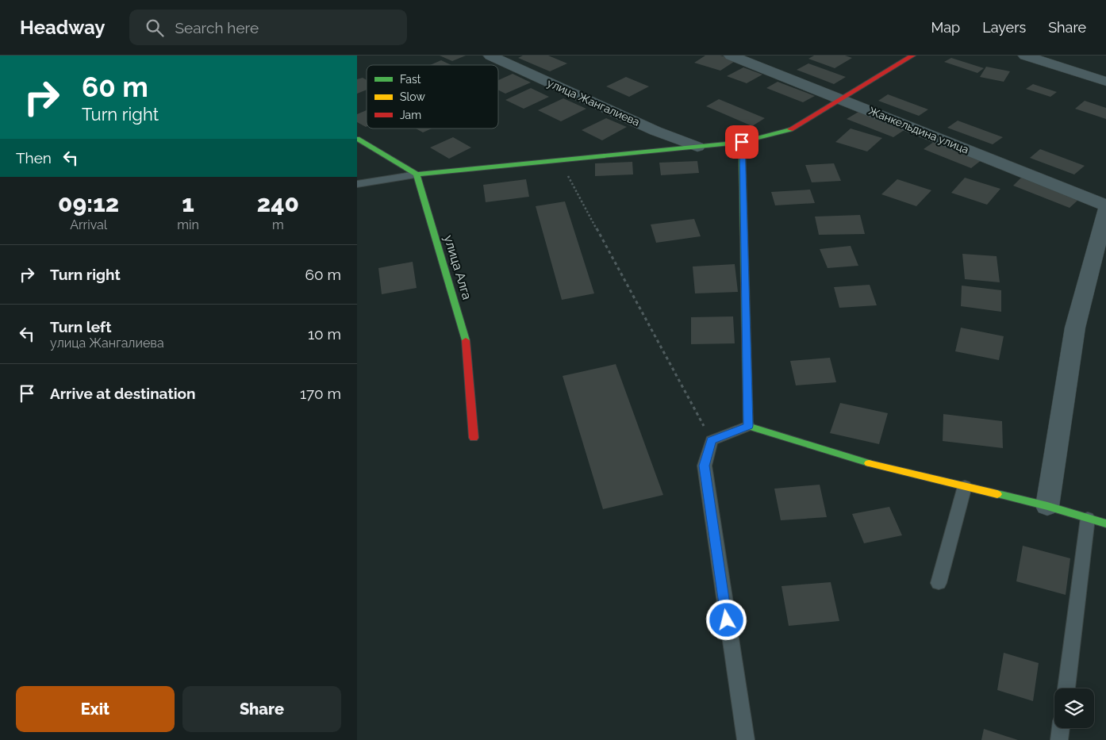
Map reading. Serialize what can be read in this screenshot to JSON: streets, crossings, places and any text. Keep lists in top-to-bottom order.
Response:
{
  "streets": {
    "street": ["улица Жангалиева", "Жанкельдина улица", "улица Алга"]
  },
  "legend": ["Fast", "Slow", "Jam"],
  "page": {
    "header": "Headway",
    "search": "Search here",
    "nav": ["Map", "Layers", "Share"],
    "turn": ["60 m", "Turn right"],
    "then": "Then",
    "eta": [
      "09:12",
      "Arrival",
      "1",
      "min",
      "240",
      "m"
    ],
    "list": [
      {
        "name": "Turn right",
        "value": "60 m"
      },
      {
        "name": "Turn left",
        "note": "улица Жангалиева",
        "value": "10 m"
      },
      {
        "name": "Arrive at destination",
        "value": "170 m"
      }
    ],
    "buttons": ["Exit", "Share"]
  }
}
